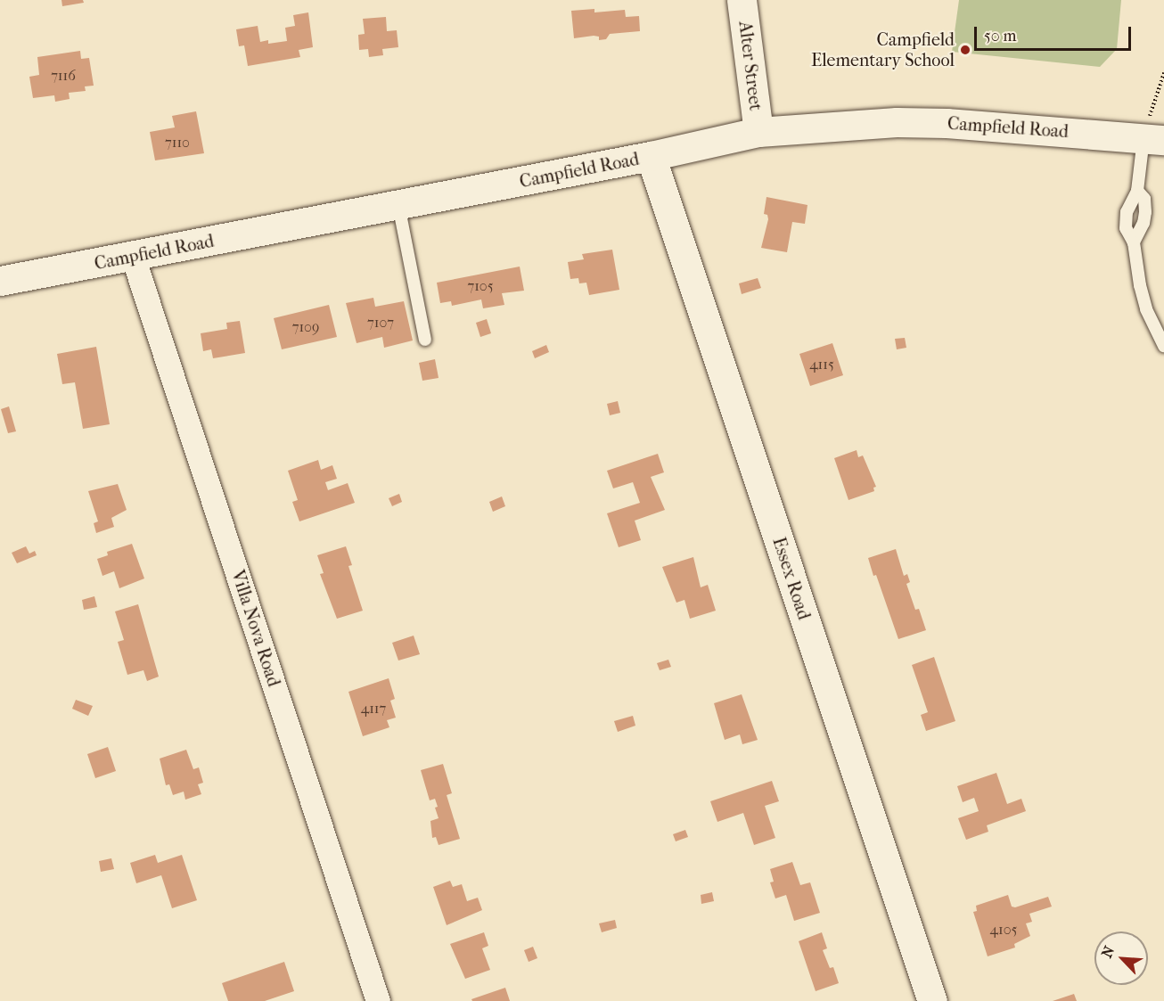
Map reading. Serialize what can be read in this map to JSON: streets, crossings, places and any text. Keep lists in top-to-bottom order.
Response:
{
  "streets": {
    "street": [
      "Alter Street",
      "Campfield Road",
      "Essex Road",
      "Villa Nova Road"
    ]
  },
  "crossings": [
    ["Alter Street", "Campfield Road"],
    ["Campfield Road", "Essex Road"],
    ["Campfield Road", "Villa Nova Road"]
  ],
  "places": ["Campfield Elementary School"],
  "house_numbers": [
    "7116",
    "7110",
    "7105",
    "7107",
    "7109",
    "4115",
    "4117",
    "4105"
  ],
  "scale_bar": "50 m",
  "north": "top left"
}
